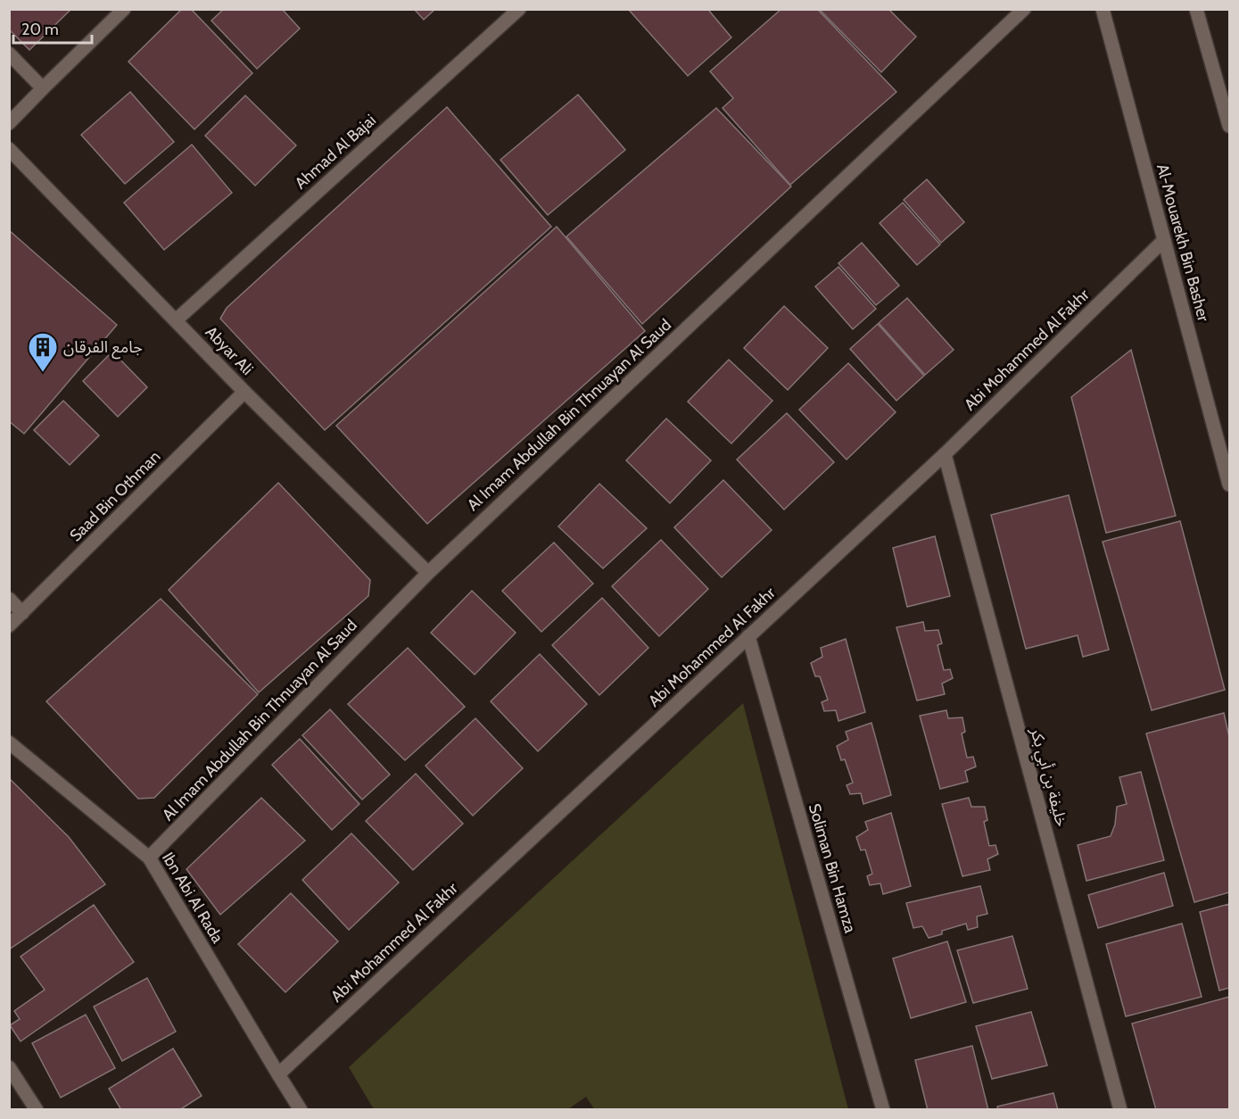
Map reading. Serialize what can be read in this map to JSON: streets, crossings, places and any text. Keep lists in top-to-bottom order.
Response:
{
  "streets": {
    "street": [
      "Ahmad Al Bajai",
      "Al-Mouarekh Bin Basher",
      "Abi Mohammed Al Fakhr",
      "Abyar Ali",
      "Al Imam Abdullah Bin Thnuayan Al Saud",
      "Saad Bin Othman",
      "خليفة بن أبي بكر",
      "Soliman Bin Hamza",
      "Ibn Abi Al Rada"
    ]
  },
  "crossings": [
    ["Ahmad Al Bajai", "Abyar Ali"],
    ["Al-Mouarekh Bin Basher", "Abi Mohammed Al Fakhr"],
    ["Abi Mohammed Al Fakhr", "خليفة بن أبي بكر"],
    ["Abi Mohammed Al Fakhr", "Soliman Bin Hamza"],
    ["Abi Mohammed Al Fakhr", "Ibn Abi Al Rada"],
    ["Abyar Ali", "Al Imam Abdullah Bin Thnuayan Al Saud"],
    ["Abyar Ali", "Saad Bin Othman"],
    ["Al Imam Abdullah Bin Thnuayan Al Saud", "Ibn Abi Al Rada"]
  ],
  "places": {
    "building": ["جامع الفرقان"]
  },
  "scale_bar": "20 m"
}
